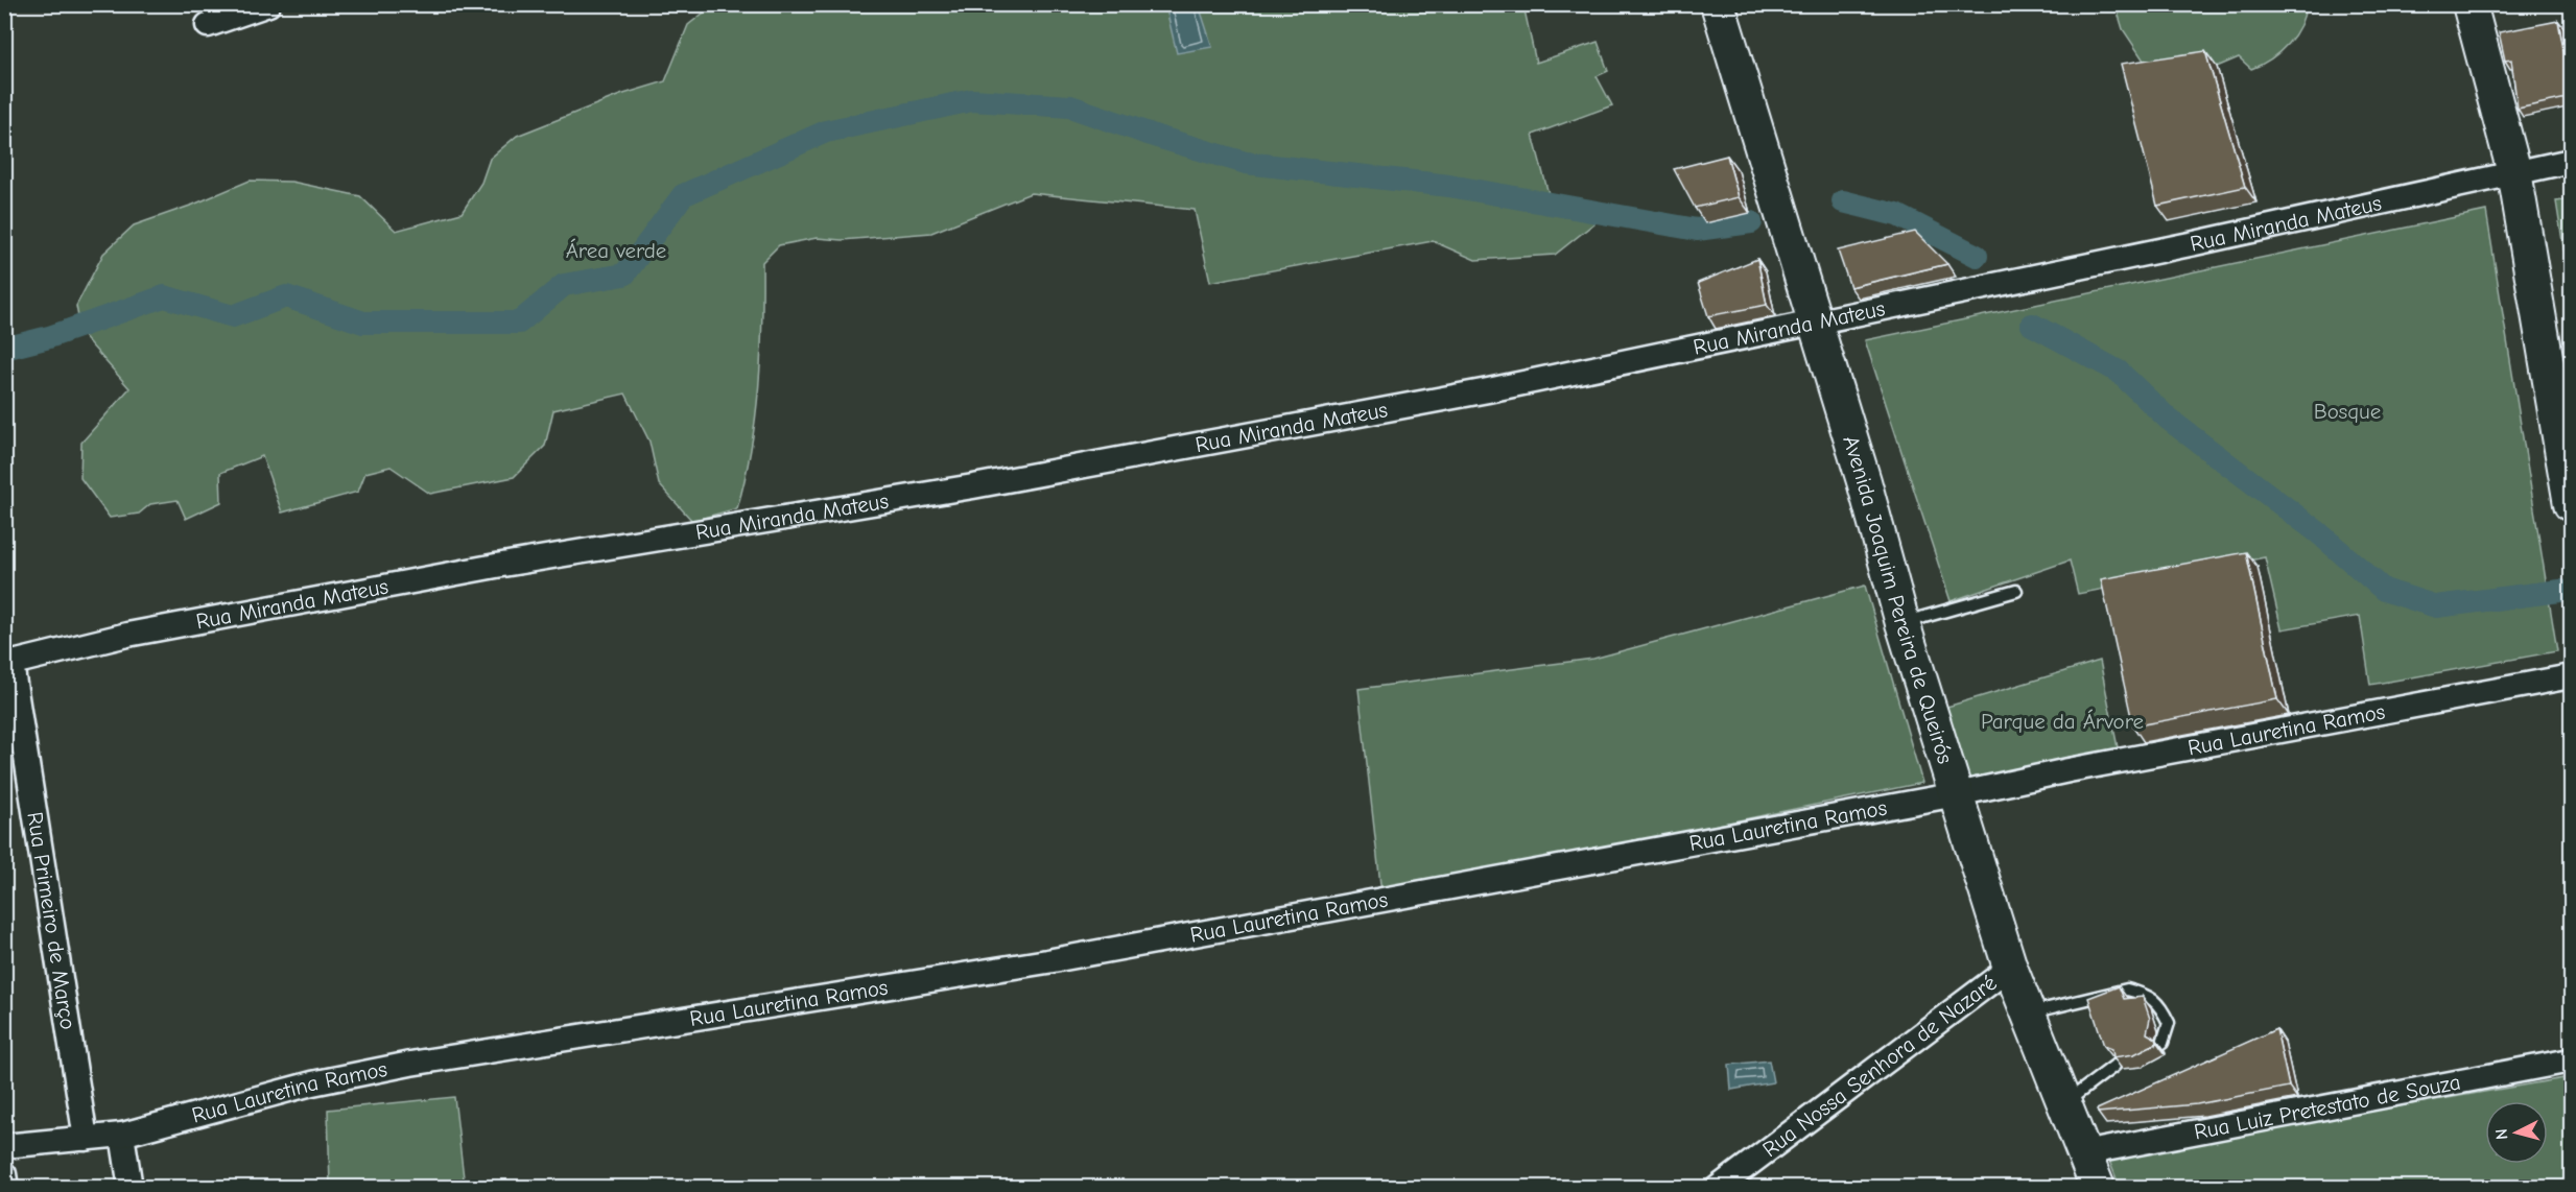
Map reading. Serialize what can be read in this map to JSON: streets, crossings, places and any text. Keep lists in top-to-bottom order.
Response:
{
  "streets": {
    "main road": ["Avenida Joaquim Pereira de Queirós"],
    "street": [
      "Rua Miranda Mateus",
      "Rua Lauretina Ramos",
      "Rua Primeiro de Março",
      "Rua Nossa Senhora de Nazaré",
      "Rua Luiz Pretestato de Souza"
    ]
  },
  "crossings": [
    ["Rua Miranda Mateus", "Avenida Joaquim Pereira de Queirós"],
    ["Rua Miranda Mateus", "Rua Primeiro de Março"],
    ["Avenida Joaquim Pereira de Queirós", "Rua Lauretina Ramos"],
    ["Avenida Joaquim Pereira de Queirós", "Rua Nossa Senhora de Nazaré"],
    ["Avenida Joaquim Pereira de Queirós", "Rua Luiz Pretestato de Souza"],
    ["Rua Lauretina Ramos", "Rua Primeiro de Março"]
  ],
  "parks": ["Área verde", "Bosque", "Parque da Árvore"],
  "north": "left"
}
